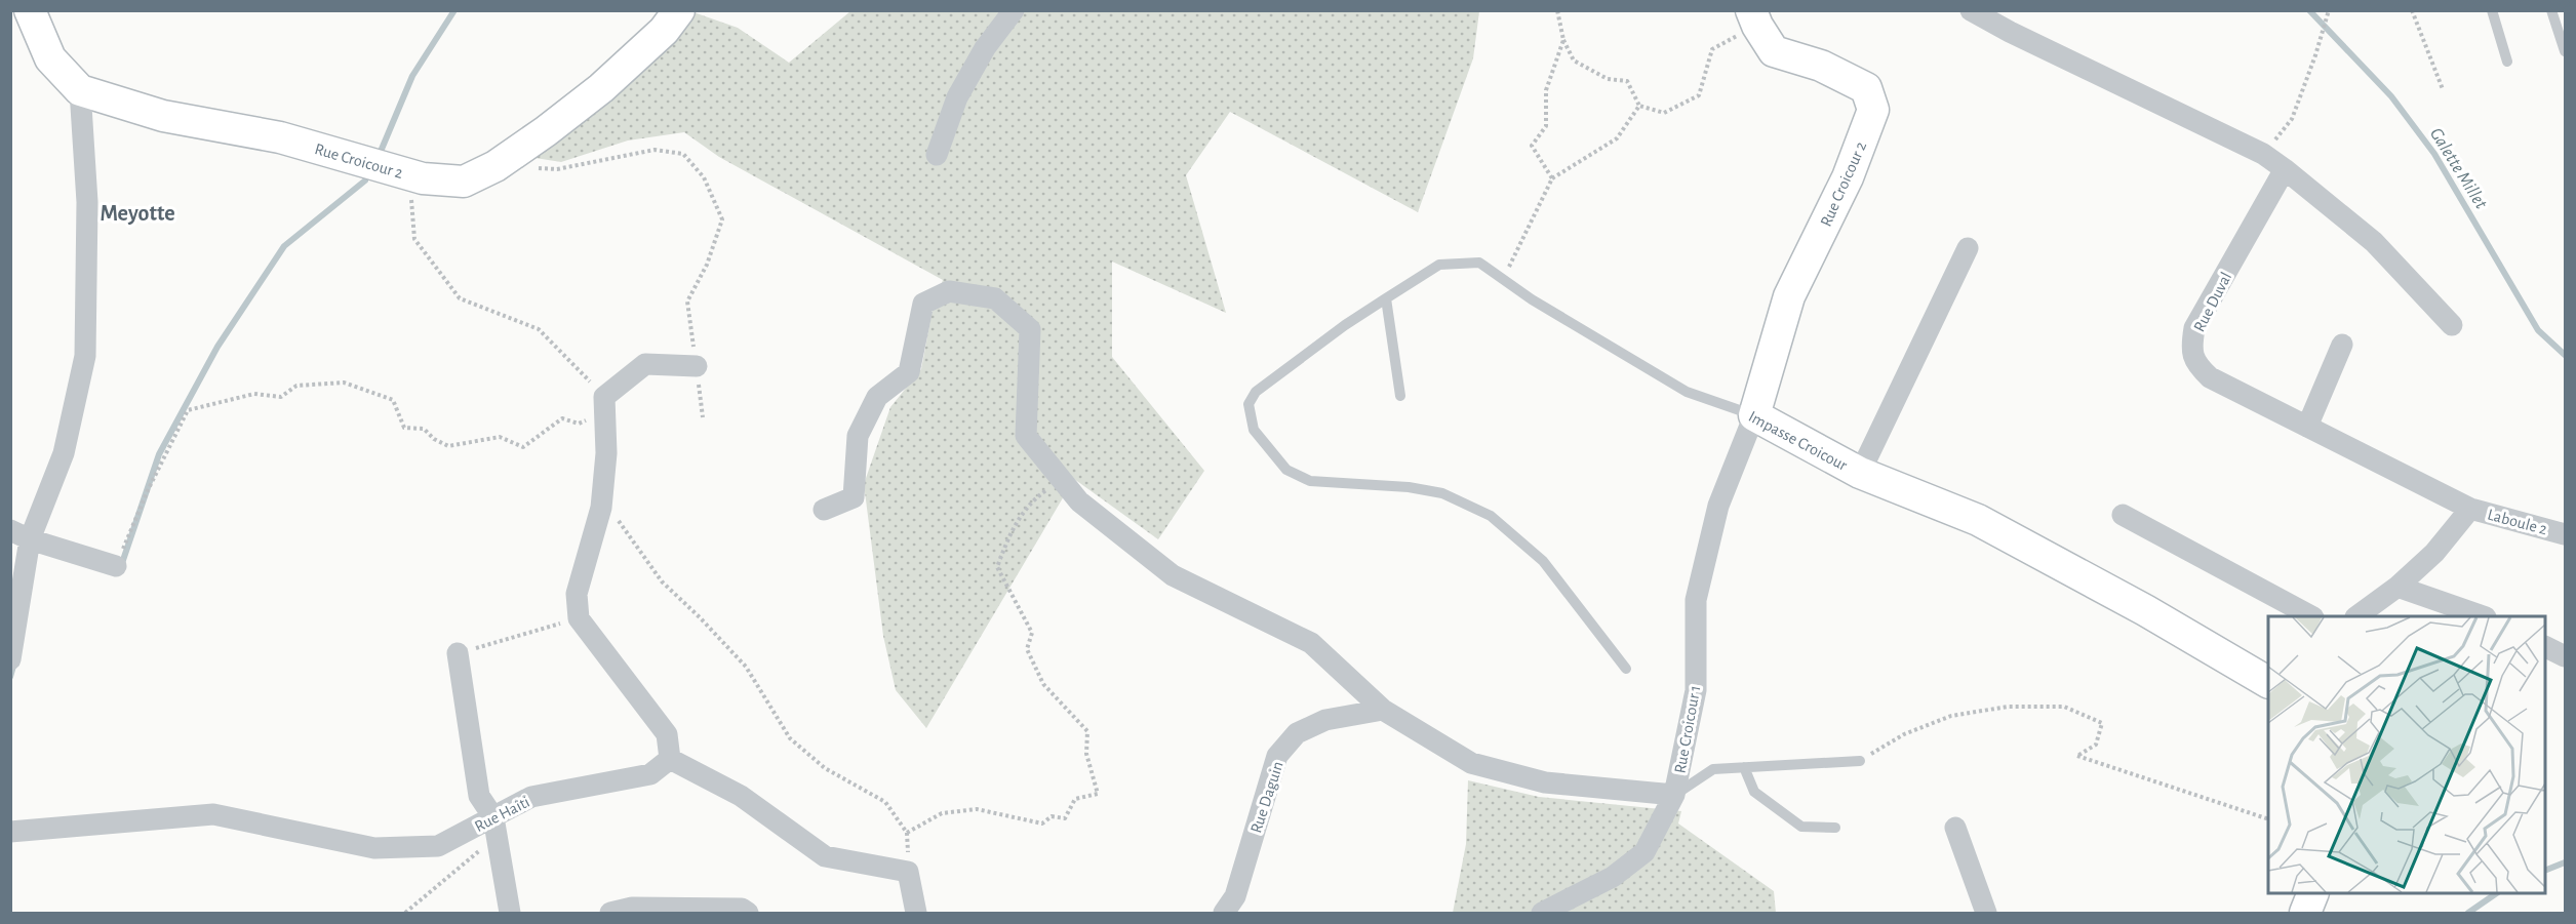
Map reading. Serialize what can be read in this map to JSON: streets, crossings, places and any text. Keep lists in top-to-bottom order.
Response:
{
  "streets": {
    "street": [
      "Rue Croicour 2",
      "Rue Duval",
      "Impasse Croicour",
      "Laboule 2",
      "Rue Croicour 1",
      "Rue Daguin",
      "Rue Haïti"
    ]
  },
  "crossings": [
    ["Rue Croicour 2", "Impasse Croicour"],
    ["Rue Croicour 2", "Rue Croicour 1"],
    ["Rue Duval", "Laboule 2"],
    ["Impasse Croicour", "Rue Croicour 1"]
  ],
  "districts": ["Meyotte"],
  "water": ["Galette Millet"]
}
